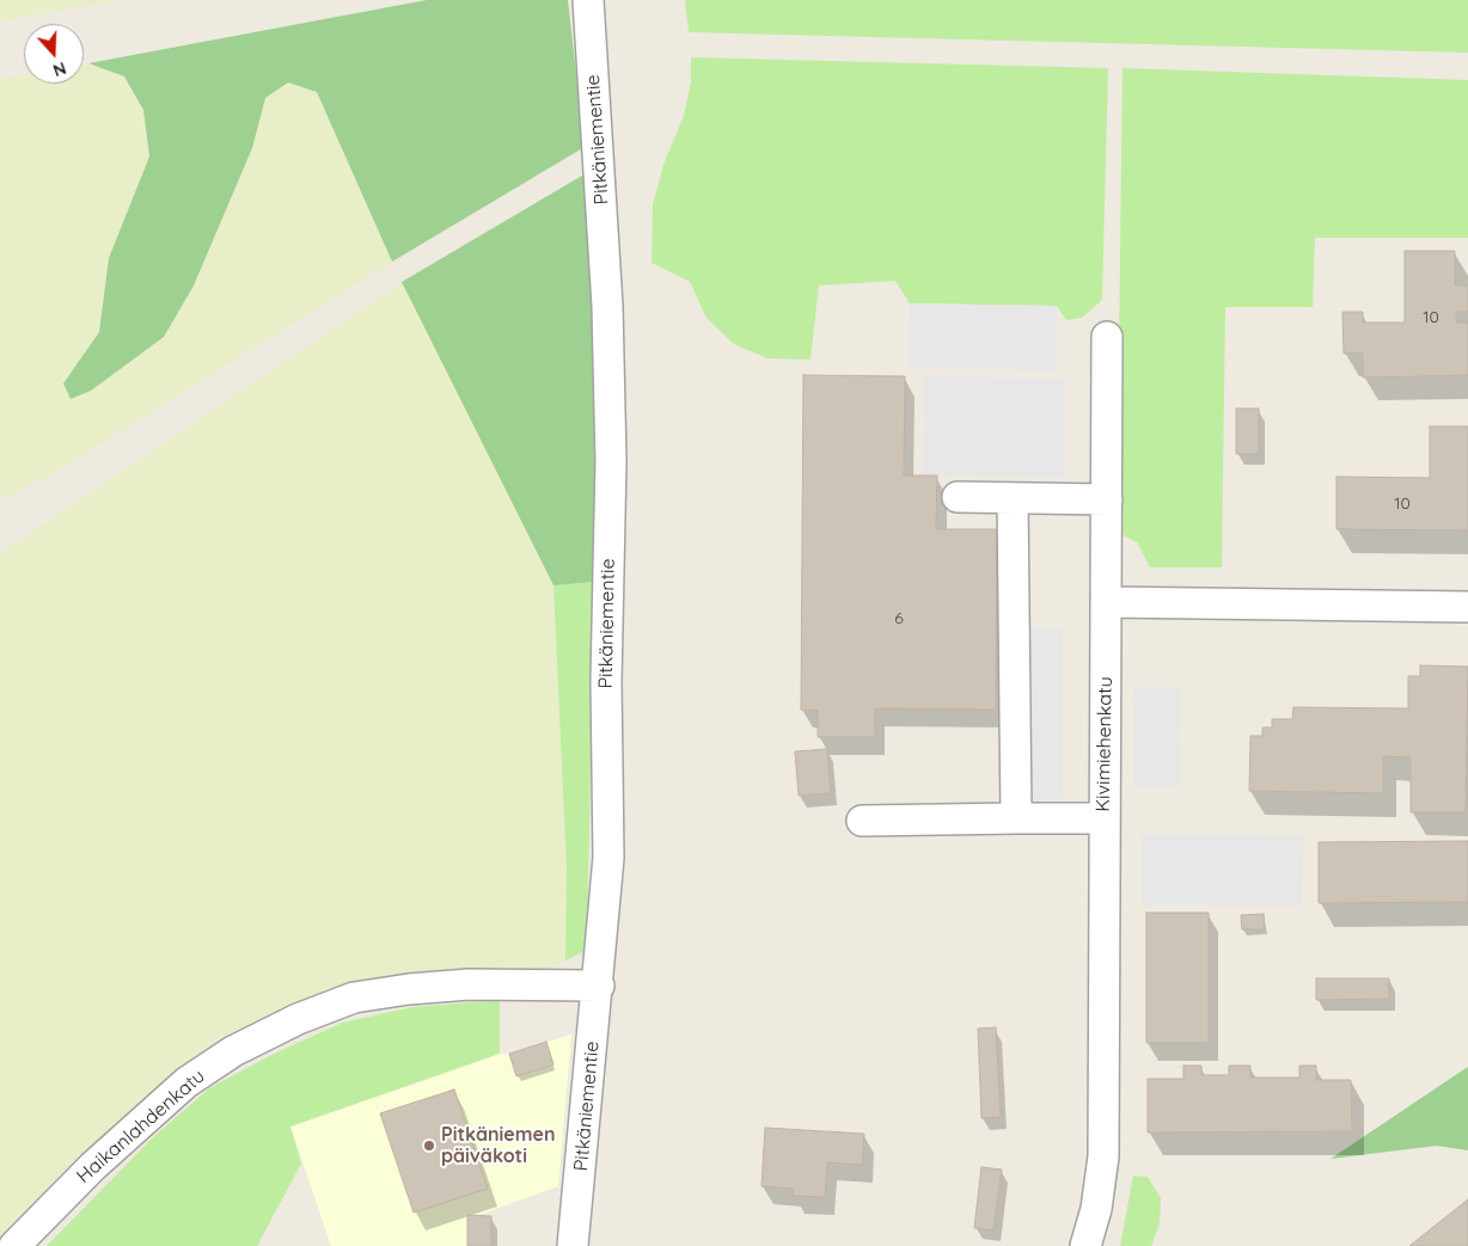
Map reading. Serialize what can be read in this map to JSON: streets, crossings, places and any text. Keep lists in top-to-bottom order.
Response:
{
  "streets": {
    "street": ["Pitkäniementie", "Kivimiehenkatu", "Haikanlahdenkatu"]
  },
  "crossings": [
    ["Pitkäniementie", "Haikanlahdenkatu"]
  ],
  "places": ["Pitkäniemen päiväkoti"],
  "house_numbers": ["10", "10", "6"],
  "north": "bottom"
}
